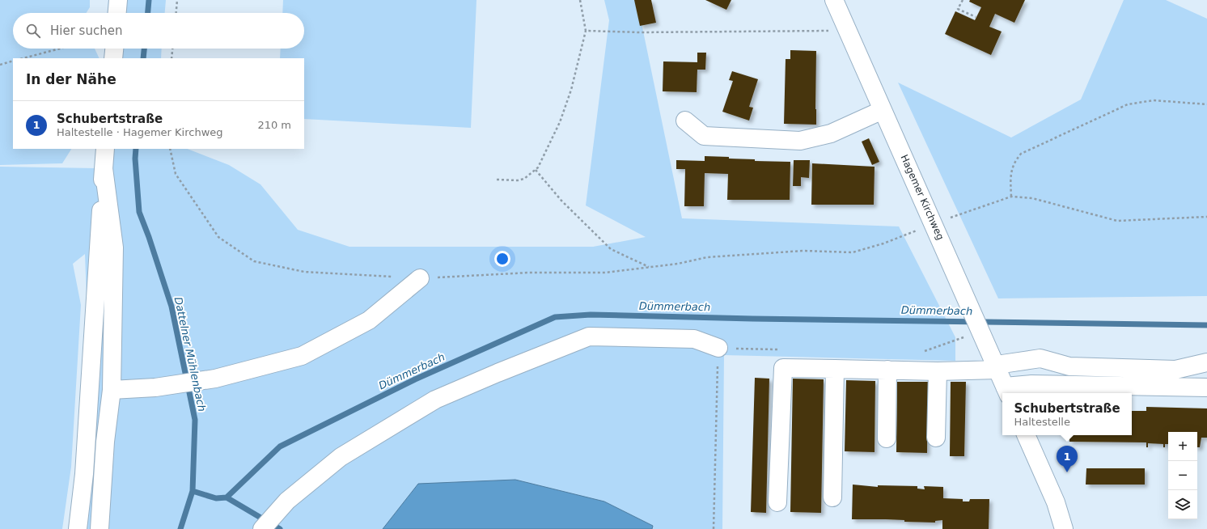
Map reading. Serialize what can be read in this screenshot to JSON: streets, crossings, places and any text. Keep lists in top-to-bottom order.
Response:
{
  "streets": {
    "street": ["Hagemer Kirchweg"]
  },
  "water": ["Dümmerbach", "Dattelner Mühlenbach"],
  "page": {
    "search": "Hier suchen",
    "heading": "In der Nähe",
    "list": [
      {
        "mark": "1",
        "name": "Schubertstraße",
        "note": "Haltestelle · Hagemer Kirchweg",
        "value": "210 m"
      }
    ],
    "popup": ["Schubertstraße", "Haltestelle"],
    "map_buttons": ["+", "−"],
    "pins": "1"
  }
}
